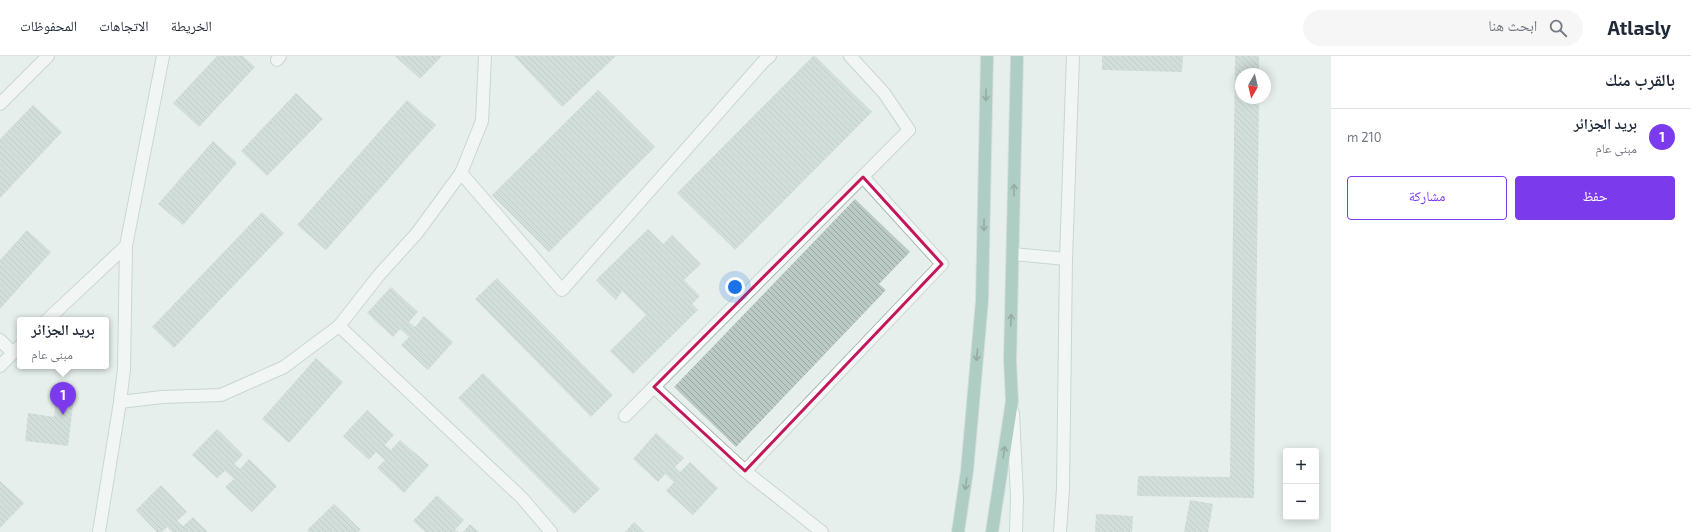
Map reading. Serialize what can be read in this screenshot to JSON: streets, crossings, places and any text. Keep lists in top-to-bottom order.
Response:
{
  "north": "bottom",
  "page": {
    "header": "Atlasly",
    "search": "ابحث هنا",
    "nav": ["الخريطة", "الاتجاهات", "المحفوظات"],
    "heading": "بالقرب منك",
    "list": [
      {
        "mark": "1",
        "name": "بريد الجزائر",
        "note": "مبنى عام",
        "value": "210 m"
      }
    ],
    "buttons": ["حفظ", "مشاركة"],
    "popup": ["بريد الجزائر", "مبنى عام"],
    "pins": "1",
    "map_buttons": ["+", "−"]
  }
}
